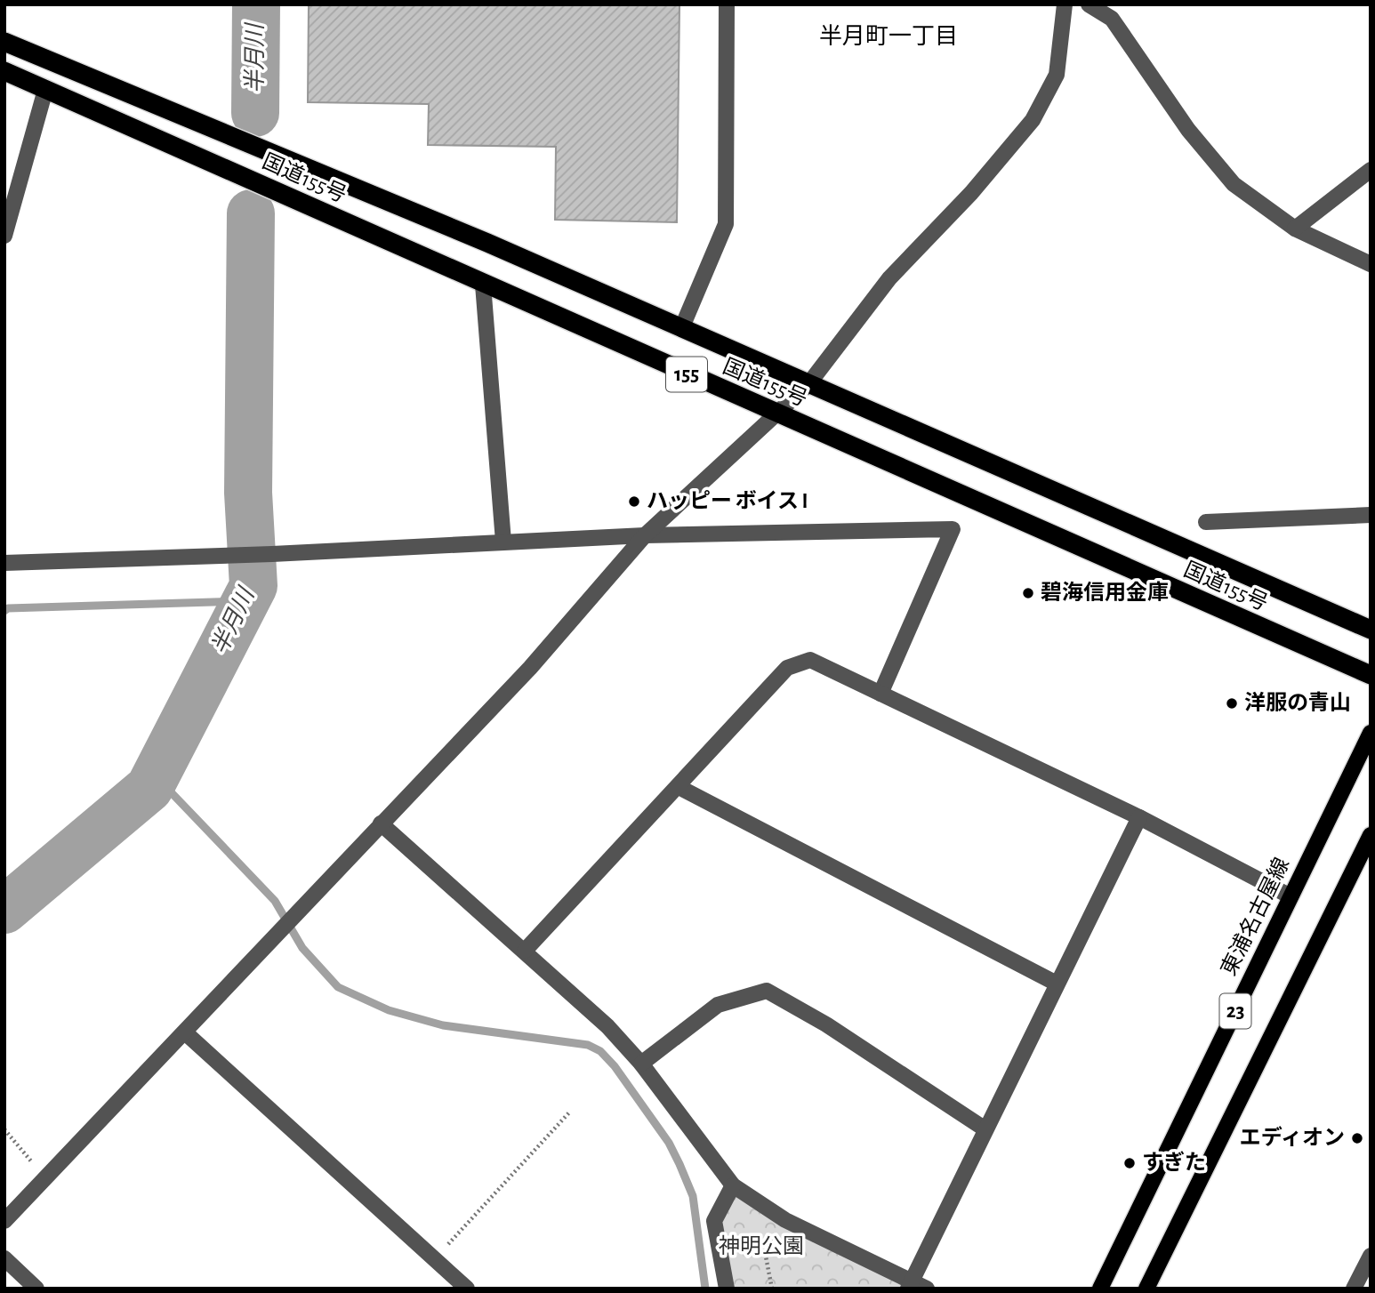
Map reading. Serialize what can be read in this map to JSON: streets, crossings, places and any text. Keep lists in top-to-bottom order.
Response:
{
  "streets": {
    "highway": ["国道155号", "155"],
    "main road": ["東浦名古屋線", "23"]
  },
  "districts": ["半月町一丁目"],
  "water": ["半月川"],
  "parks": ["神明公園"],
  "places": [
    "ハッピー ボイス I",
    "碧海信用金庫",
    "洋服の青山",
    "エディオン",
    "すぎた"
  ]
}
